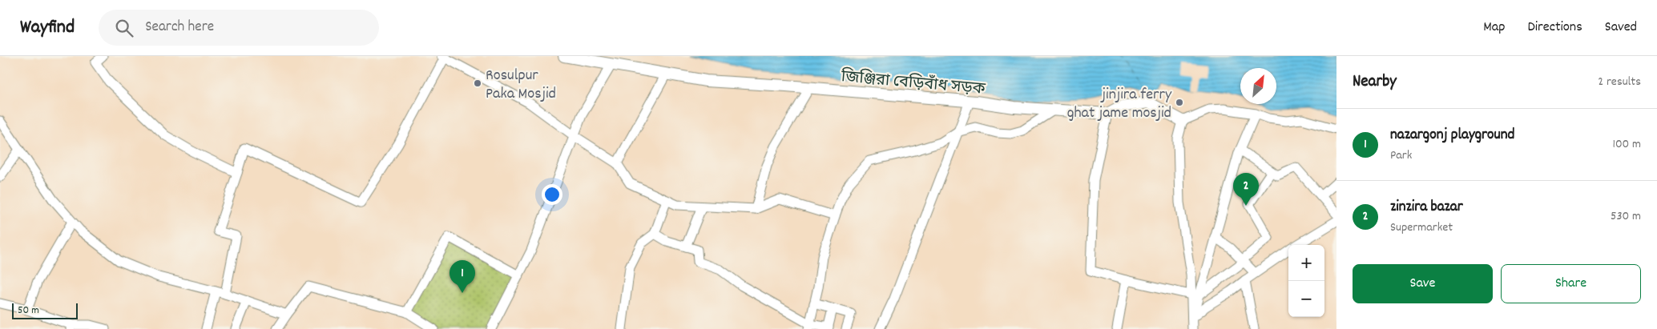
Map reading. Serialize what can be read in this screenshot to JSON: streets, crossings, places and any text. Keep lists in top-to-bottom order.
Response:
{
  "streets": {
    "street": ["জিঞ্জিরা বেড়িবাঁধ সড়ক"]
  },
  "places": ["Rosulpur Paka Mosjid", "jinjira ferry ghat jame mosjid"],
  "scale_bar": "50 m",
  "north": "top right",
  "page": {
    "header": "Wayfind",
    "search": "Search here",
    "nav": ["Map", "Directions", "Saved"],
    "heading": ["Nearby", "2 results"],
    "list": [
      {
        "mark": "1",
        "name": "nazargonj playground",
        "note": "Park",
        "value": "100 m"
      },
      {
        "mark": "2",
        "name": "zinzira bazar",
        "note": "Supermarket",
        "value": "530 m"
      }
    ],
    "pins": ["2", "1"],
    "map_buttons": ["+", "−"],
    "buttons": ["Save", "Share"],
    "scale": "50 m"
  }
}
